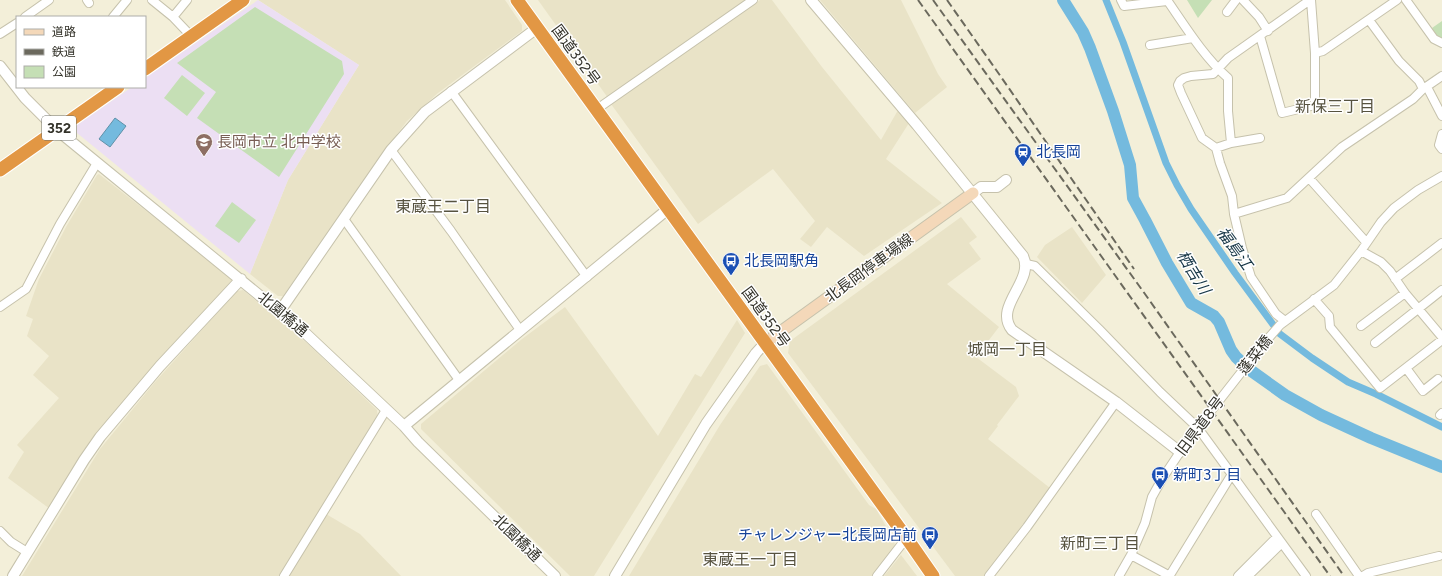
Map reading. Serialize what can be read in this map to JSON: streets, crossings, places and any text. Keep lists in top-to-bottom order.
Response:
{
  "streets": {
    "highway": ["国道352号", "352"],
    "main road": ["北長岡停車場線"],
    "street": ["北園橋通", "蓬菜橋", "旧県道8号"]
  },
  "crossings": [
    ["国道352号", "北長岡停車場線"],
    ["352", "北園橋通"],
    ["蓬菜橋", "旧県道8号"]
  ],
  "districts": [
    "新保三丁目",
    "東蔵王二丁目",
    "城岡一丁目",
    "新町三丁目",
    "東蔵王一丁目"
  ],
  "water": ["福島江", "栖吉川"],
  "places": {
    "school or university": ["長岡市立 北中学校"],
    "station": ["北長岡"],
    "bus stop": ["北長岡駅角", "新町3丁目", "チャレンジャー北長岡店前"]
  },
  "legend": ["道路", "鉄道", "公園"]
}
